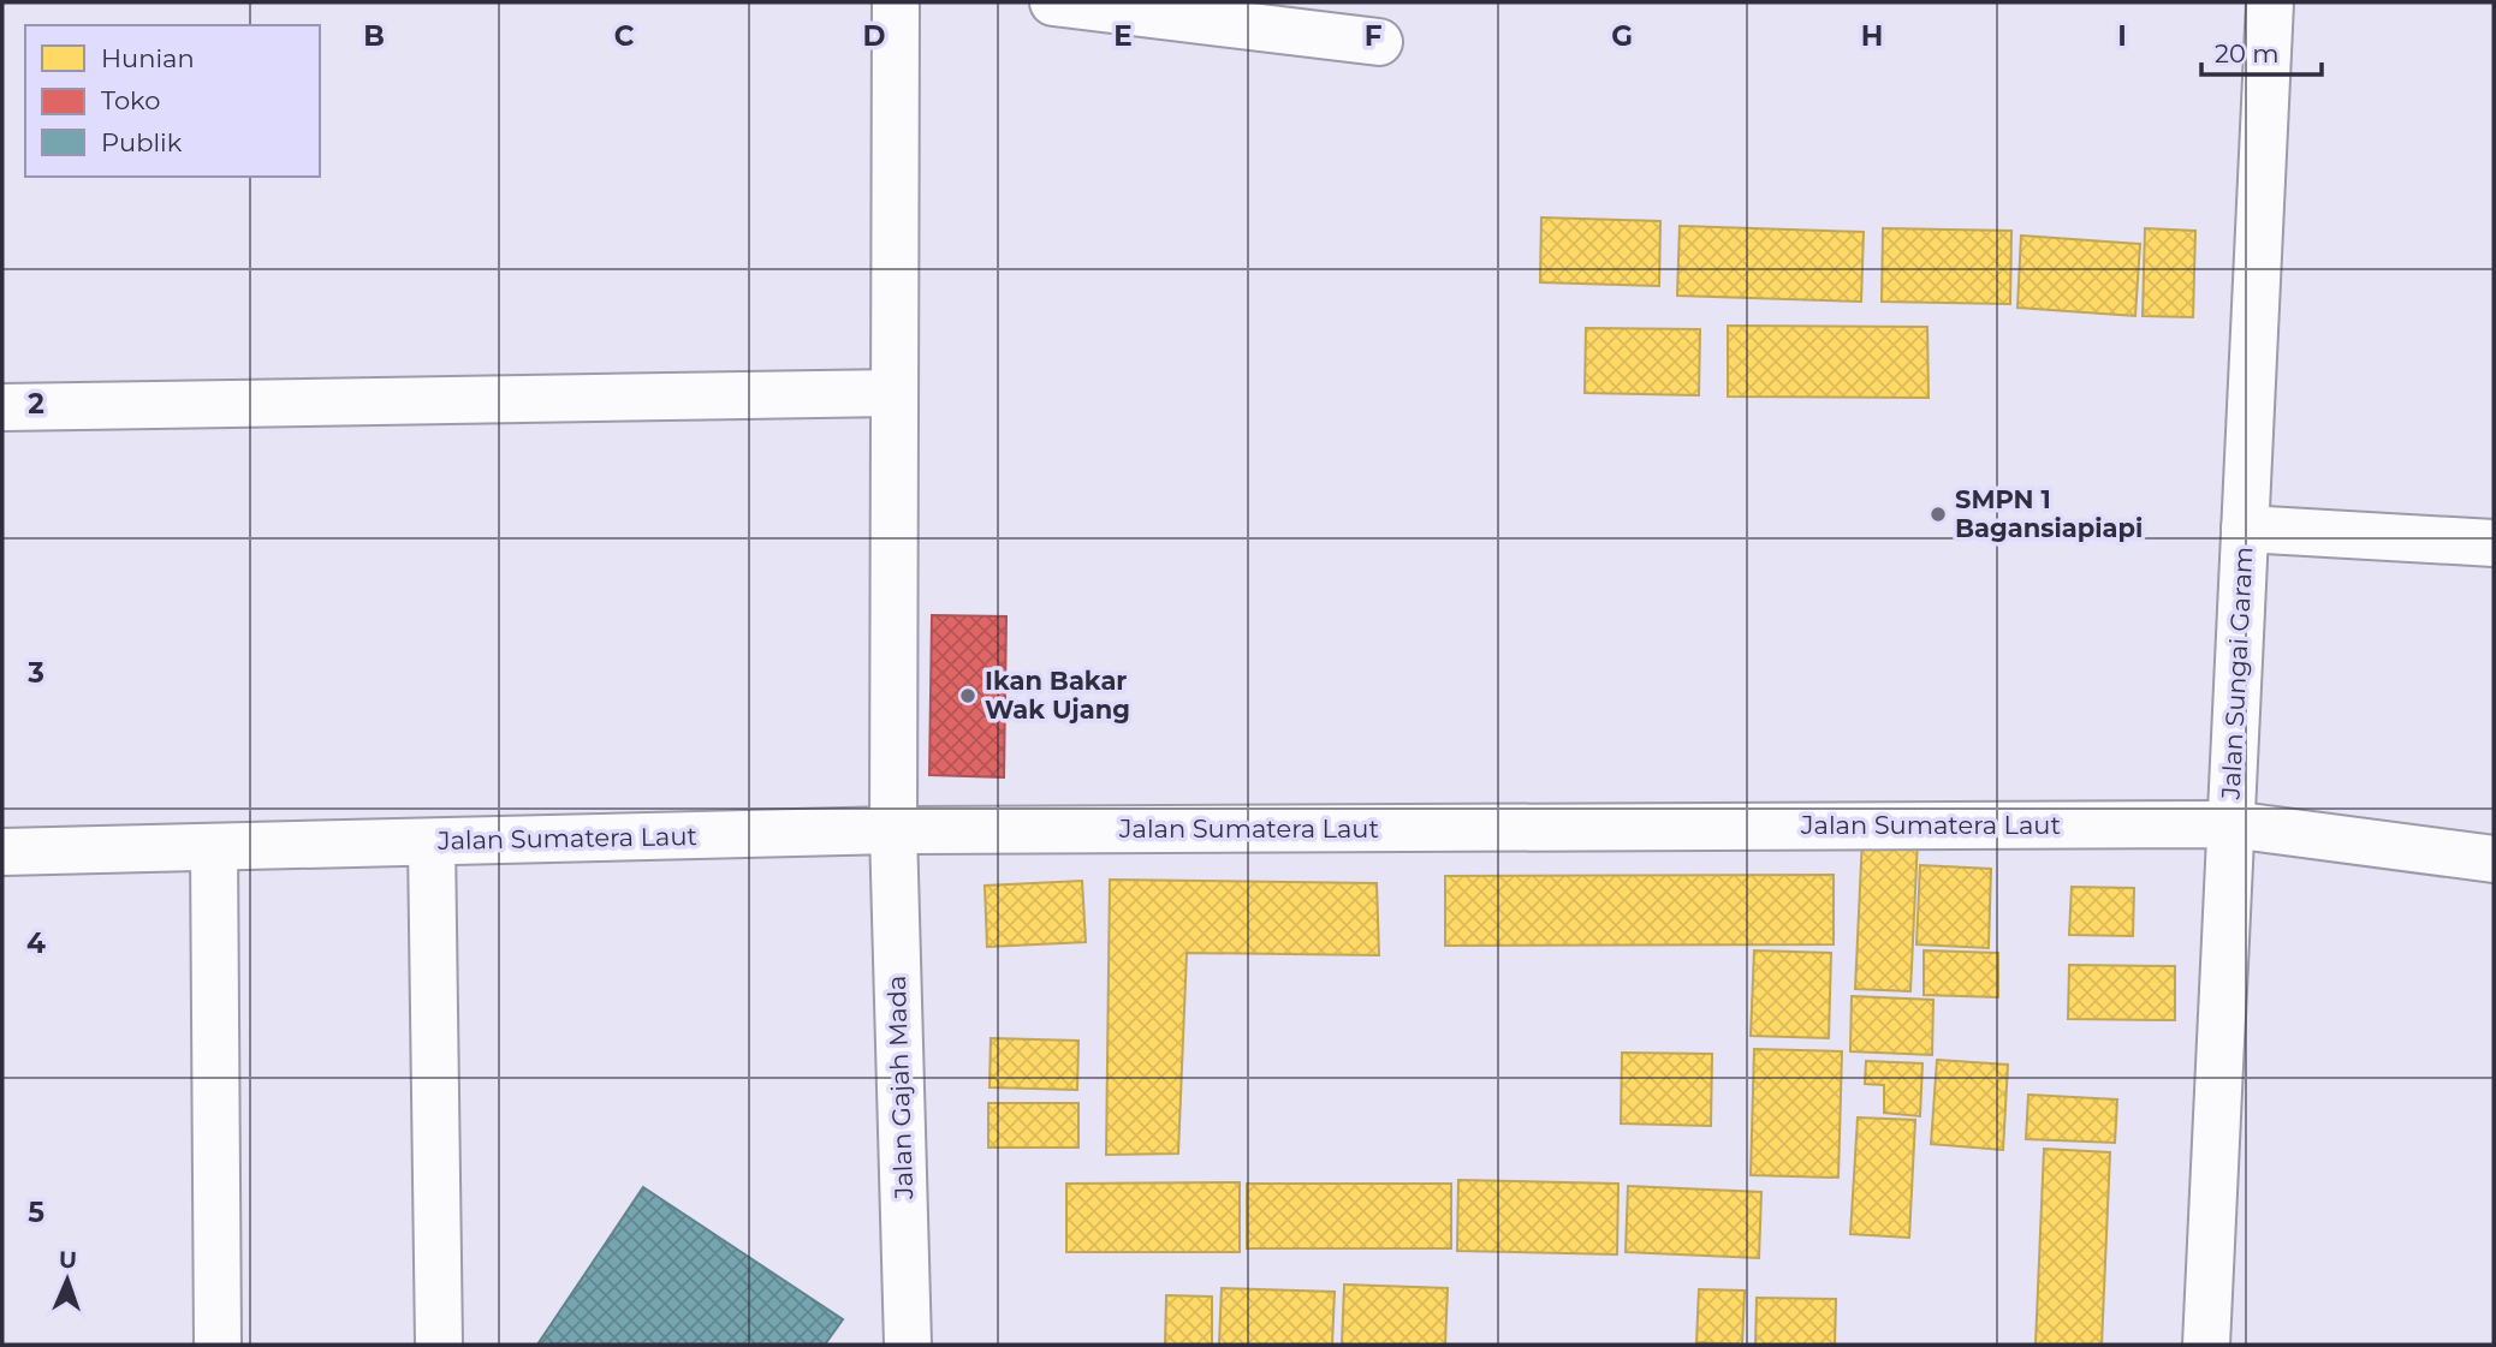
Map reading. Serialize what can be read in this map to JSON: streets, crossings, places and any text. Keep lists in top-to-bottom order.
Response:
{
  "streets": {
    "street": ["Jalan Sungai Garam", "Jalan Sumatera Laut", "Jalan Gajah Mada"]
  },
  "crossings": [
    ["Jalan Sungai Garam", "Jalan Sumatera Laut"],
    ["Jalan Sumatera Laut", "Jalan Gajah Mada"]
  ],
  "places": ["SMPN 1 Bagansiapiapi", "Ikan Bakar Wak Ujang"],
  "legend": ["Hunian", "Toko", "Publik"],
  "scale_bar": "20 m",
  "north": "top",
  "grid": {
    "columns": [
      "B",
      "C",
      "D",
      "E",
      "F",
      "G",
      "H",
      "I"
    ],
    "rows": [
      "2",
      "3",
      "4",
      "5"
    ]
  }
}
